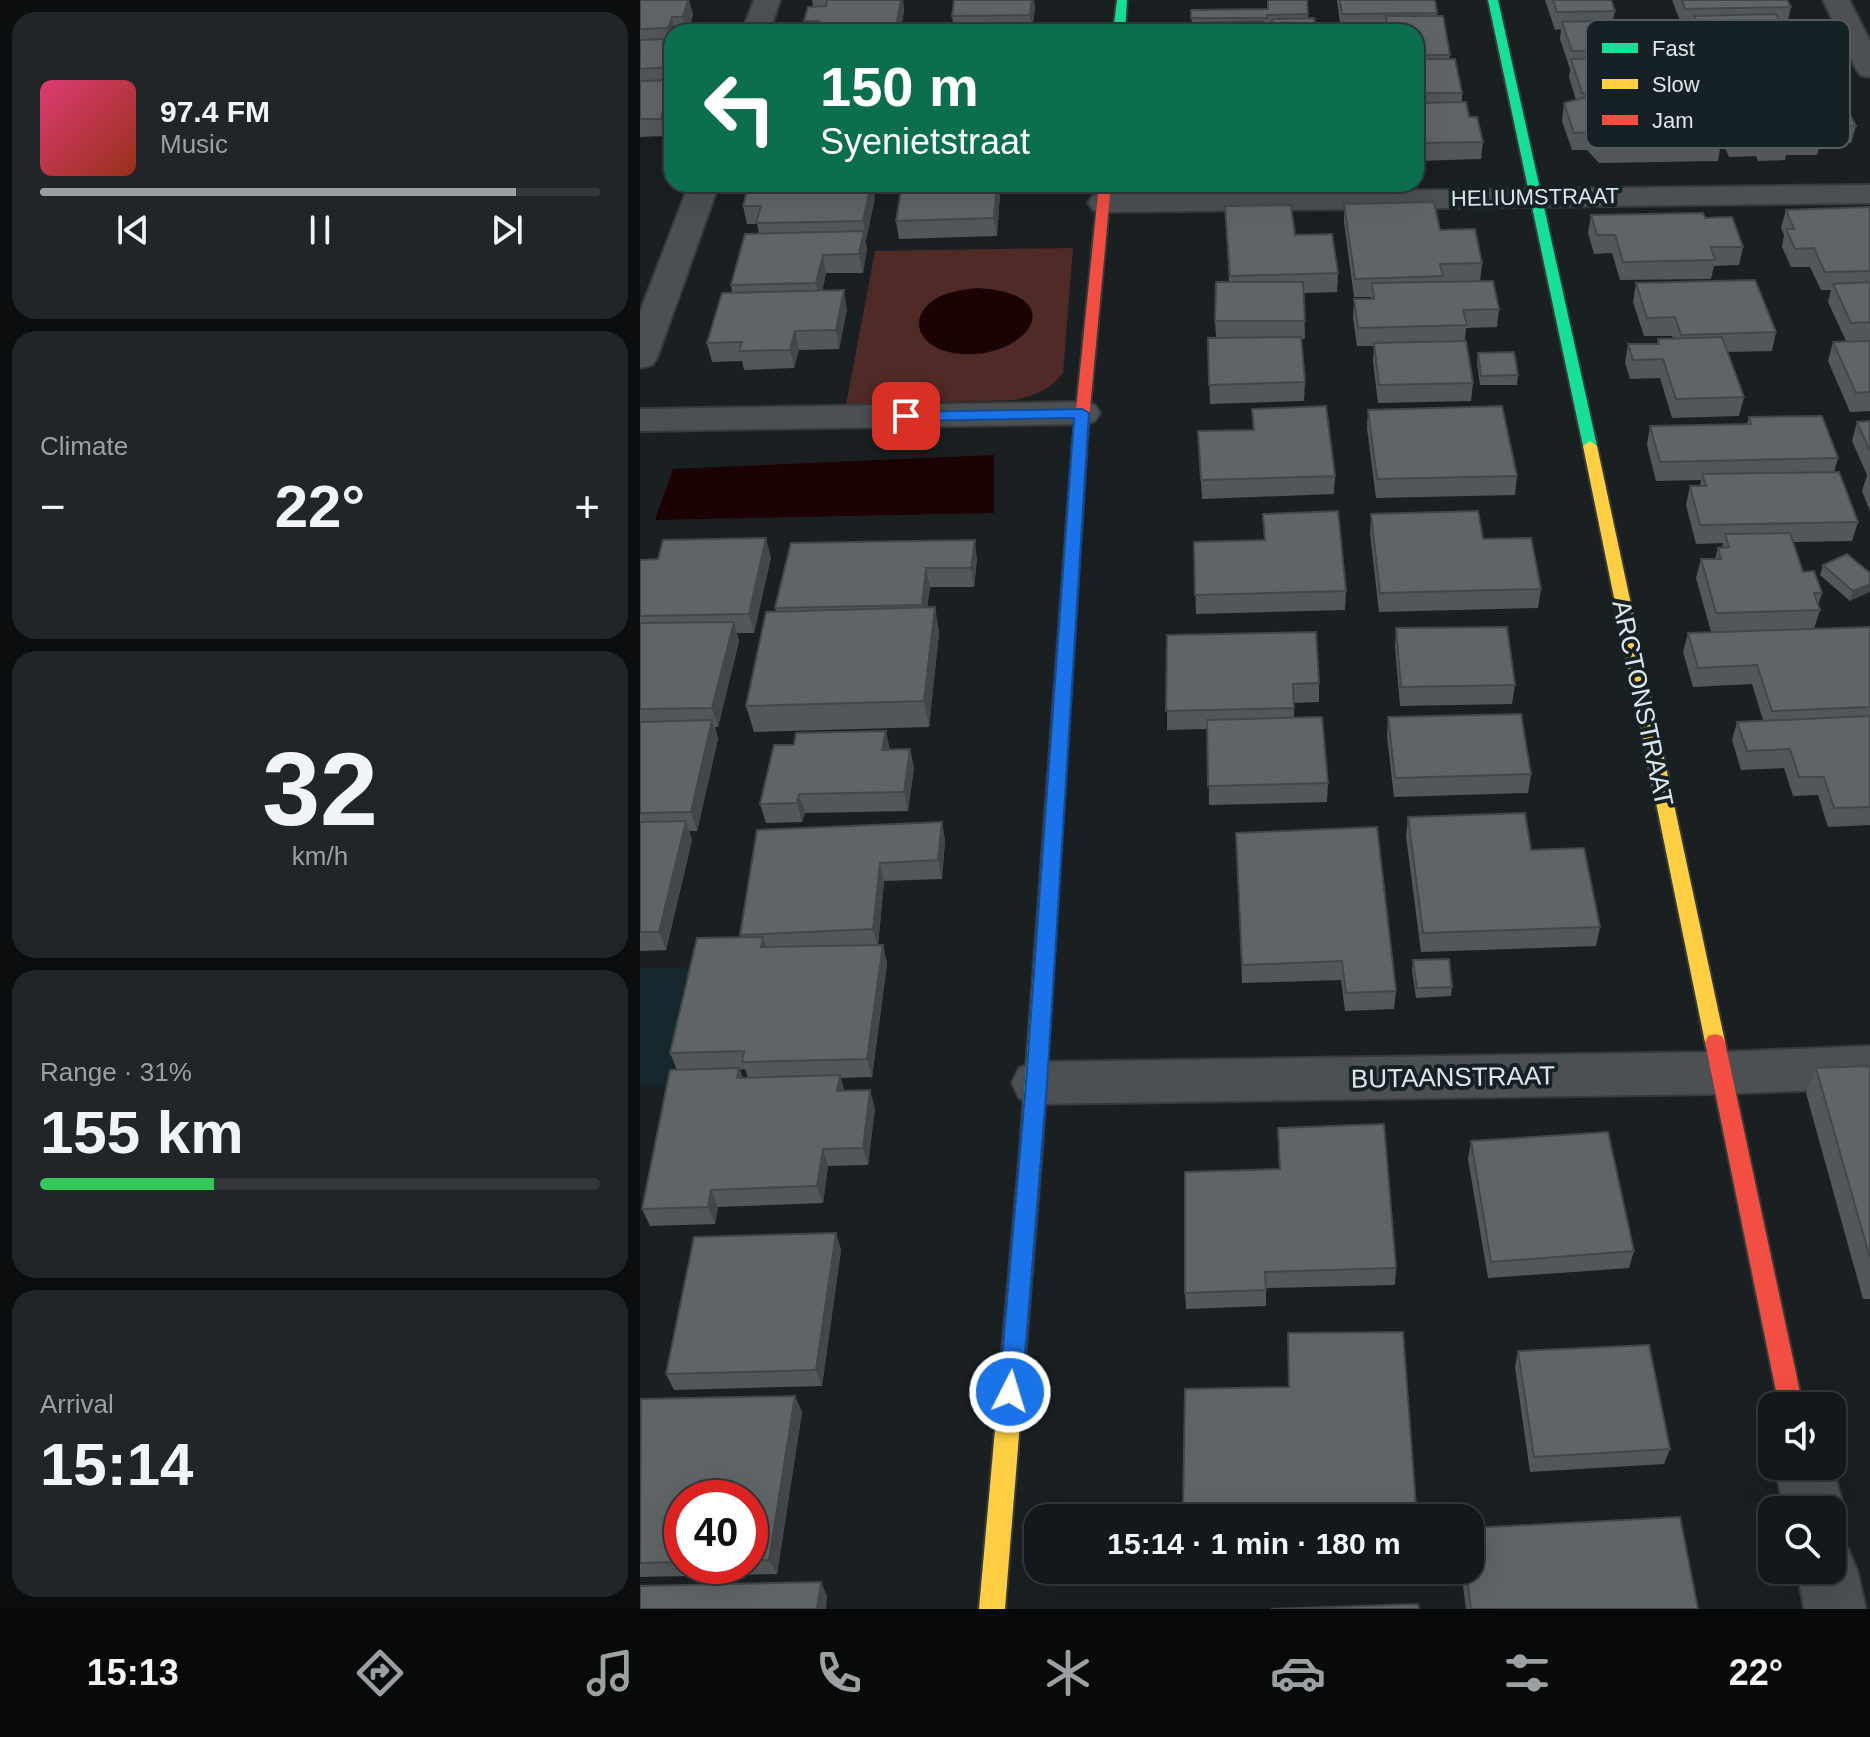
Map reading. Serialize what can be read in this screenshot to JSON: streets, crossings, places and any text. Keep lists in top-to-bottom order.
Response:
{
  "streets": {
    "street": ["HELIUMSTRAAT", "ARCTONSTRAAT", "BUTAANSTRAAT"]
  },
  "crossings": [
    ["HELIUMSTRAAT", "ARCTONSTRAAT"],
    ["ARCTONSTRAAT", "BUTAANSTRAAT"]
  ],
  "legend": ["Fast", "Slow", "Jam"],
  "page": {
    "turn": ["150 m", "Syenietstraat"],
    "song": ["97.4 FM", "Music"],
    "tile": [
      "Climate",
      ["32", "km/h"],
      ["Range · 31%", "155 km"],
      ["Arrival", "15:14"]
    ],
    "heat": ["−", "22°", "+"],
    "limit": "40",
    "trip": "15:14 · 1 min · 180 m",
    "tabs": ["15:13", "22°"]
  }
}
